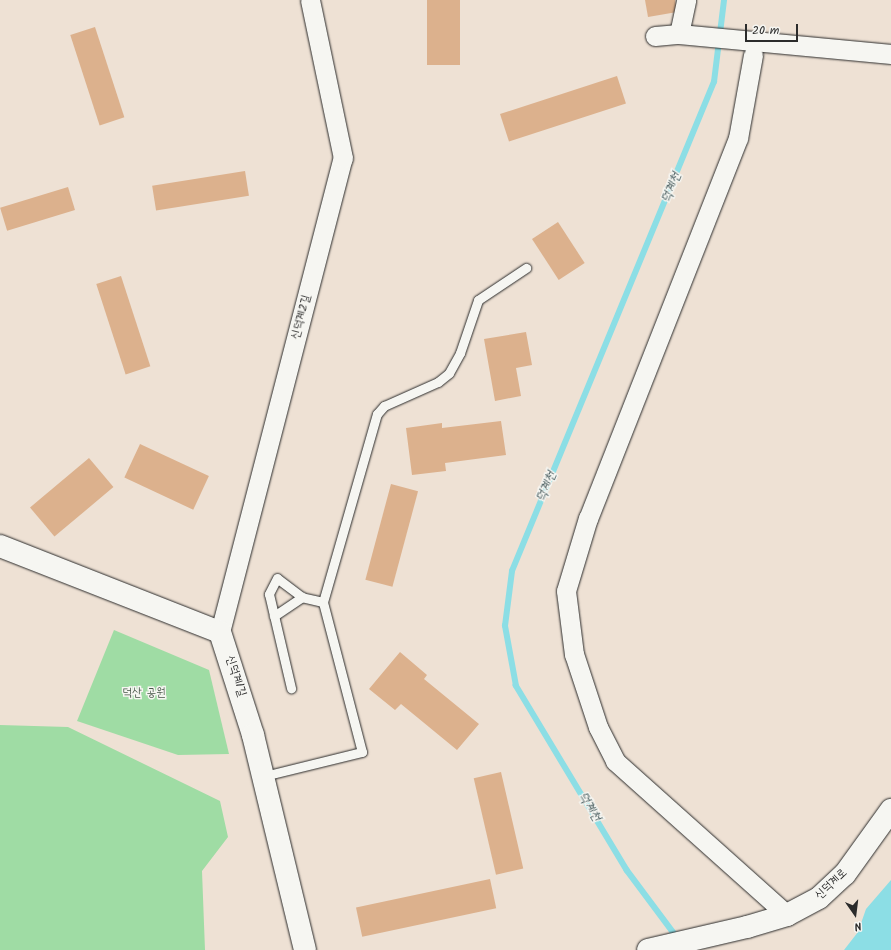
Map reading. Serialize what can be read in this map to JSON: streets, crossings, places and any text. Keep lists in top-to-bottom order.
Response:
{
  "streets": {
    "street": ["신덕계2길", "신덕계1길", "신덕계로"]
  },
  "crossings": [
    ["신덕계2길", "신덕계1길"]
  ],
  "water": ["덕계천"],
  "parks": ["덕산 공원"],
  "scale_bar": "20 m",
  "north": "bottom"
}
